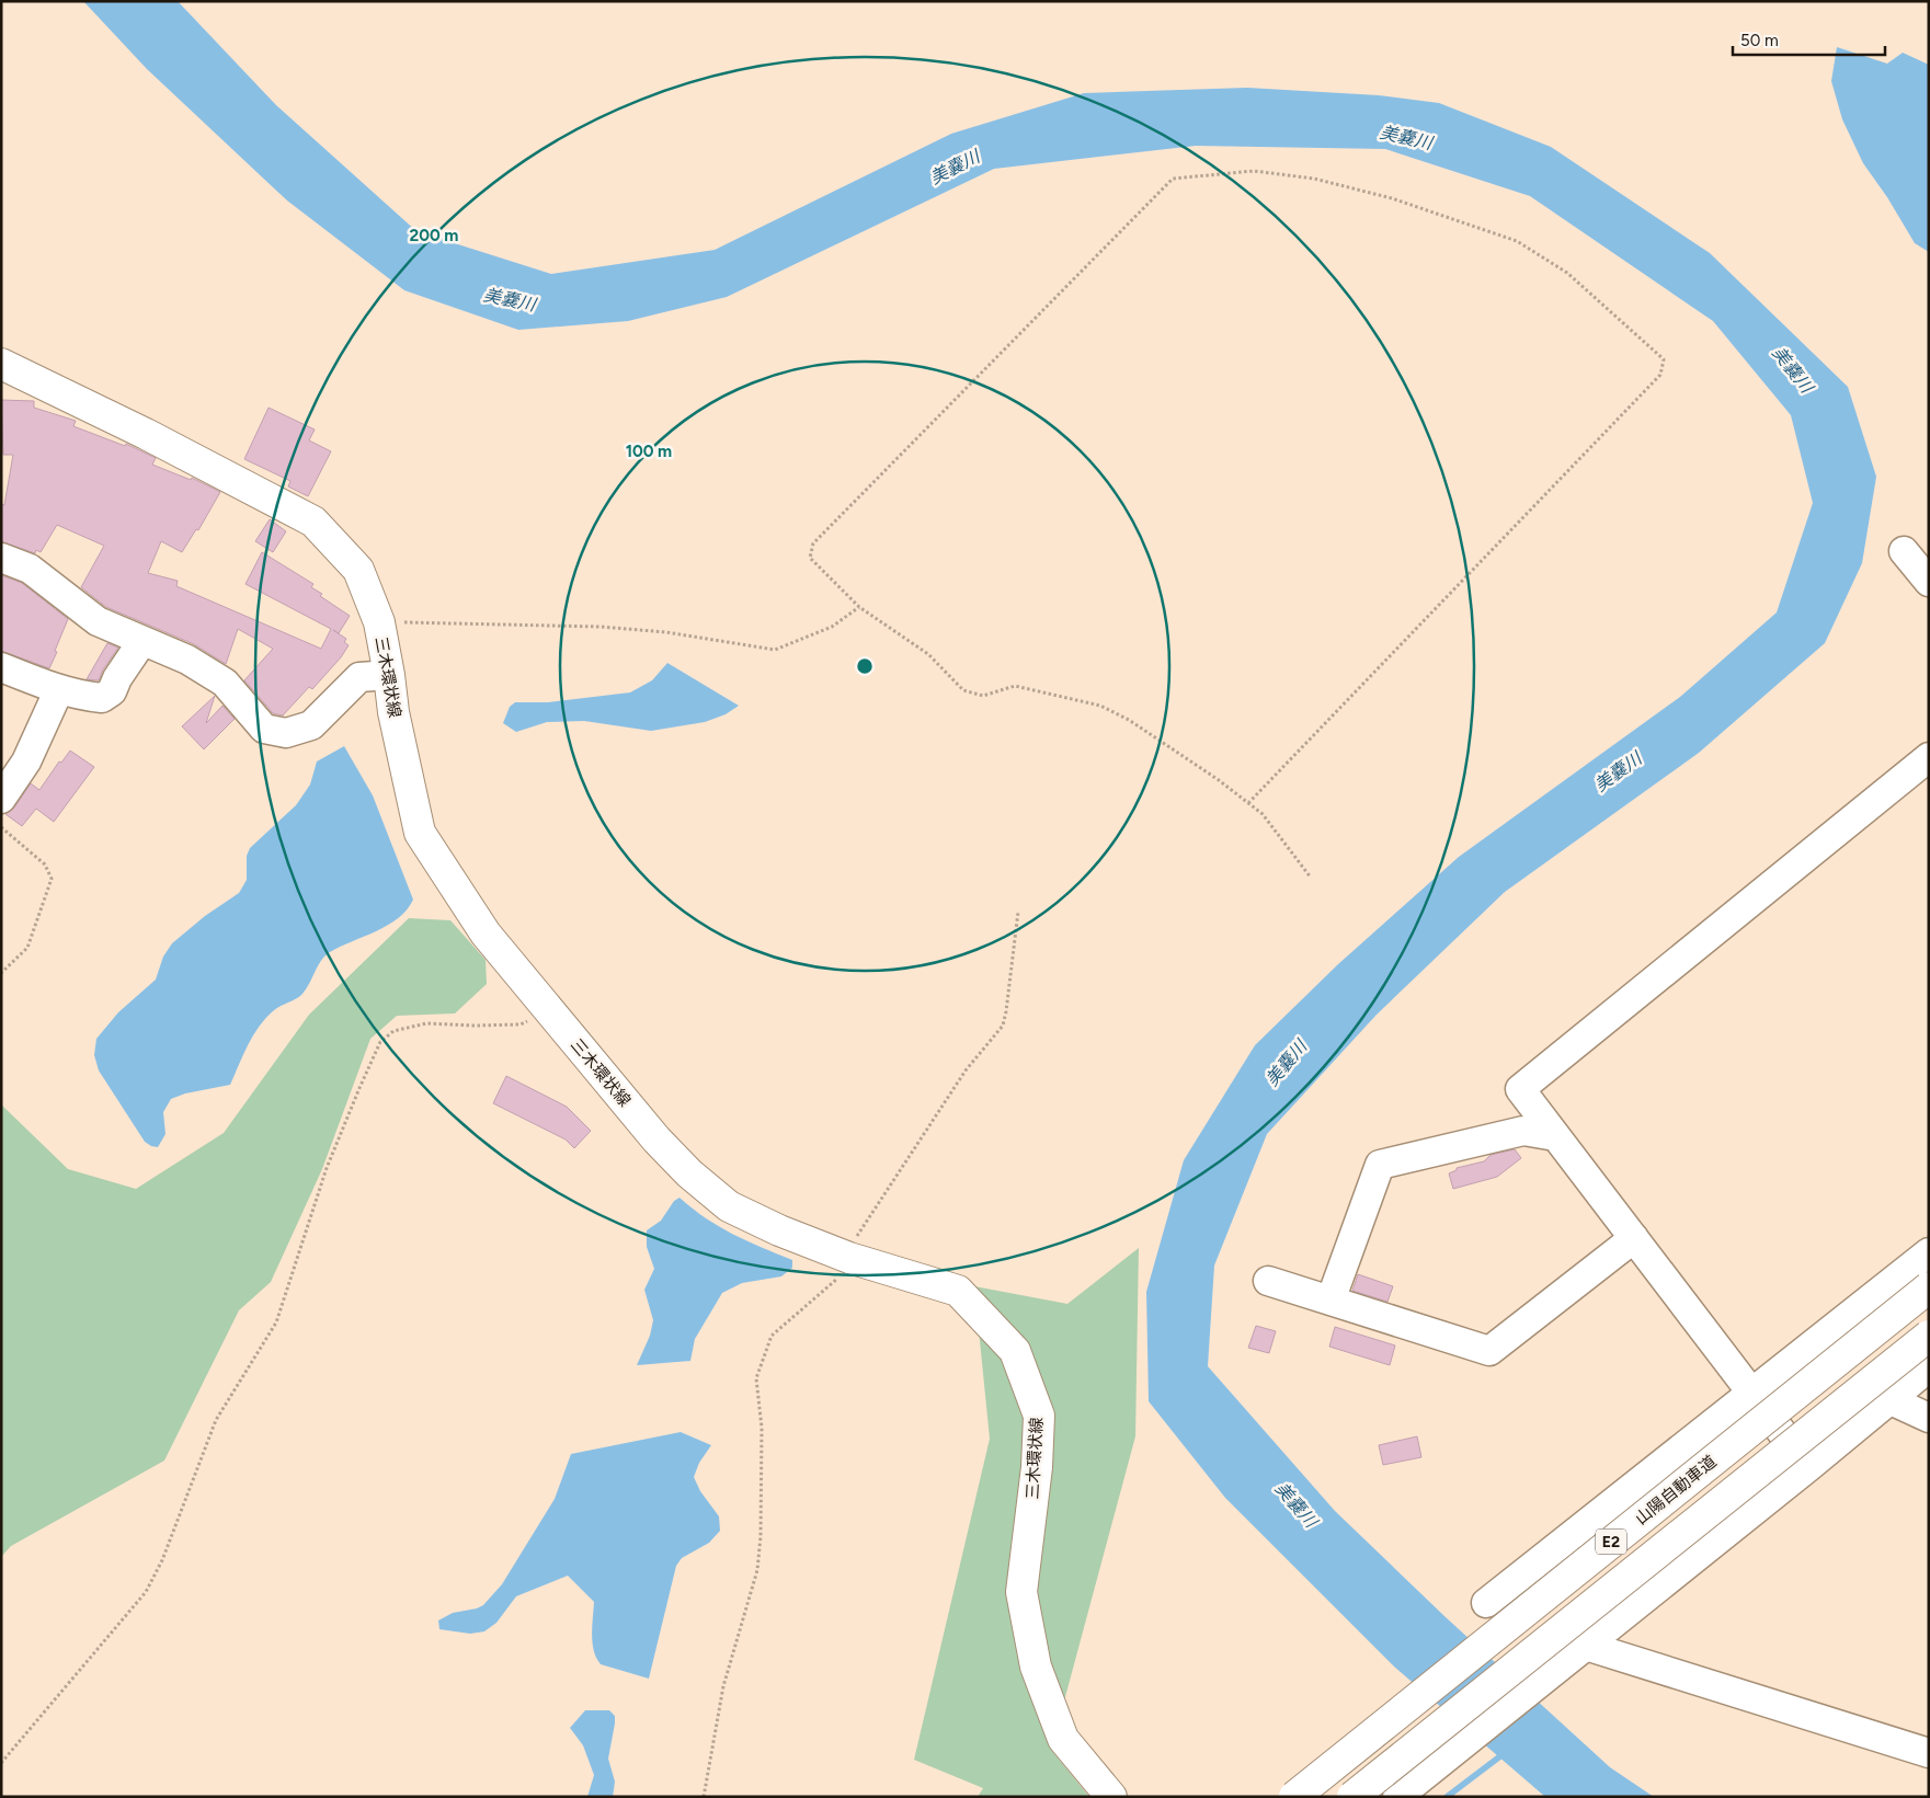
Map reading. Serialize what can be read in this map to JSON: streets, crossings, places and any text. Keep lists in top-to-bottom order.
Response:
{
  "streets": {
    "main road": ["三木環状線", "山陽自動車道", "E2"]
  },
  "water": ["美嚢川"],
  "scale_bar": "50 m",
  "rings": ["200 m", "100 m"]
}
